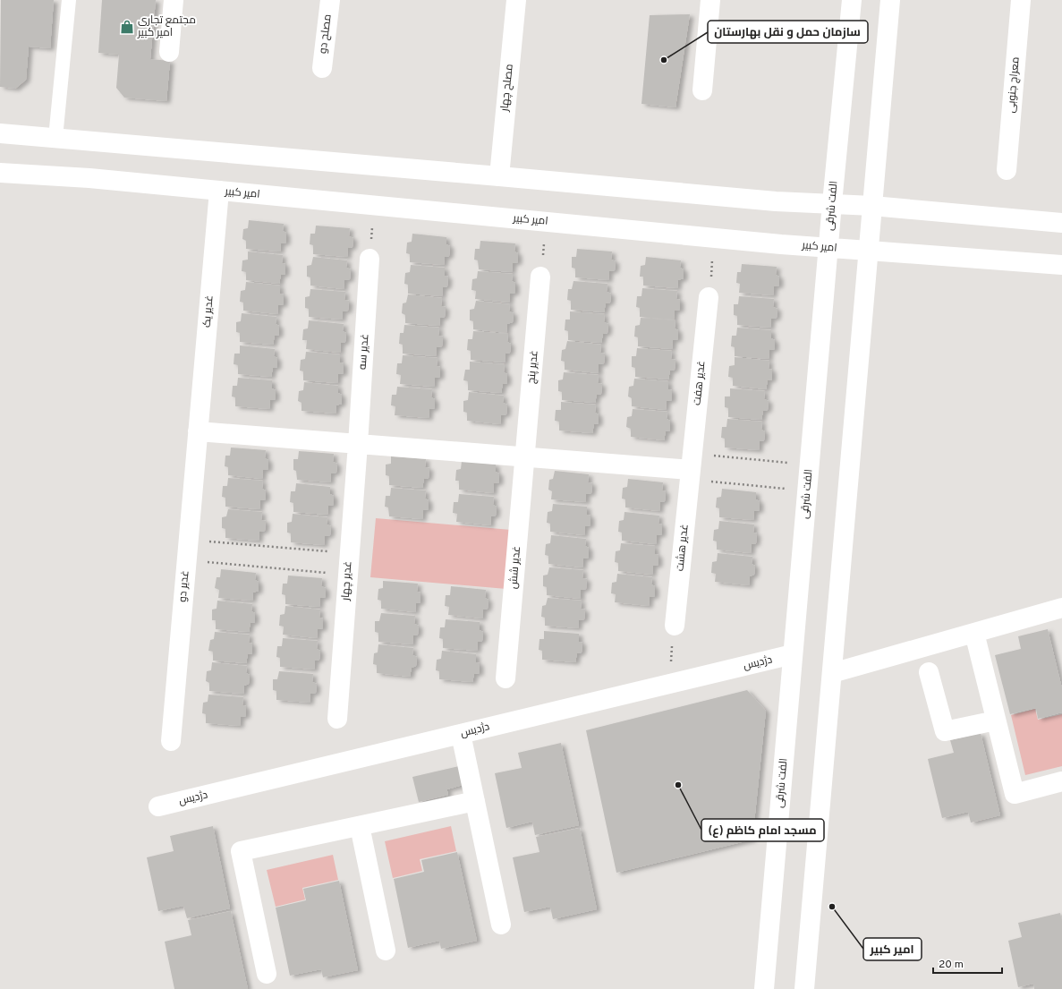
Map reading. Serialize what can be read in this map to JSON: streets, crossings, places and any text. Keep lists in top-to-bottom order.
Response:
{
  "streets": {
    "street": [
      "مصلح دو",
      "معراج جنوبی",
      "مصلح چهار",
      "امیر کبیر",
      "الفت شرقی",
      "غدیر یک",
      "غدیر سه",
      "غدیر پنج",
      "غدیر هفت",
      "غدیر هشت",
      "غدیر شش",
      "غدیر چهار",
      "غدیر دو",
      "دژدیس"
    ]
  },
  "crossings": [
    ["امیر کبیر", "الفت شرقی"],
    ["امیر کبیر", "غدیر یک"],
    ["الفت شرقی", "دژدیس"],
    ["غدیر یک", "غدیر دو"],
    ["غدیر سه", "غدیر چهار"],
    ["غدیر پنج", "غدیر شش"],
    ["غدیر هفت", "غدیر هشت"]
  ],
  "places": {
    "shop": ["مجتمع تجاری امیر کبیر"],
    "other": ["سازمان حمل و نقل بهارستان", "مسجد امام کاظم (ع)", "امیر کبیر"]
  },
  "scale_bar": "20 m"
}
